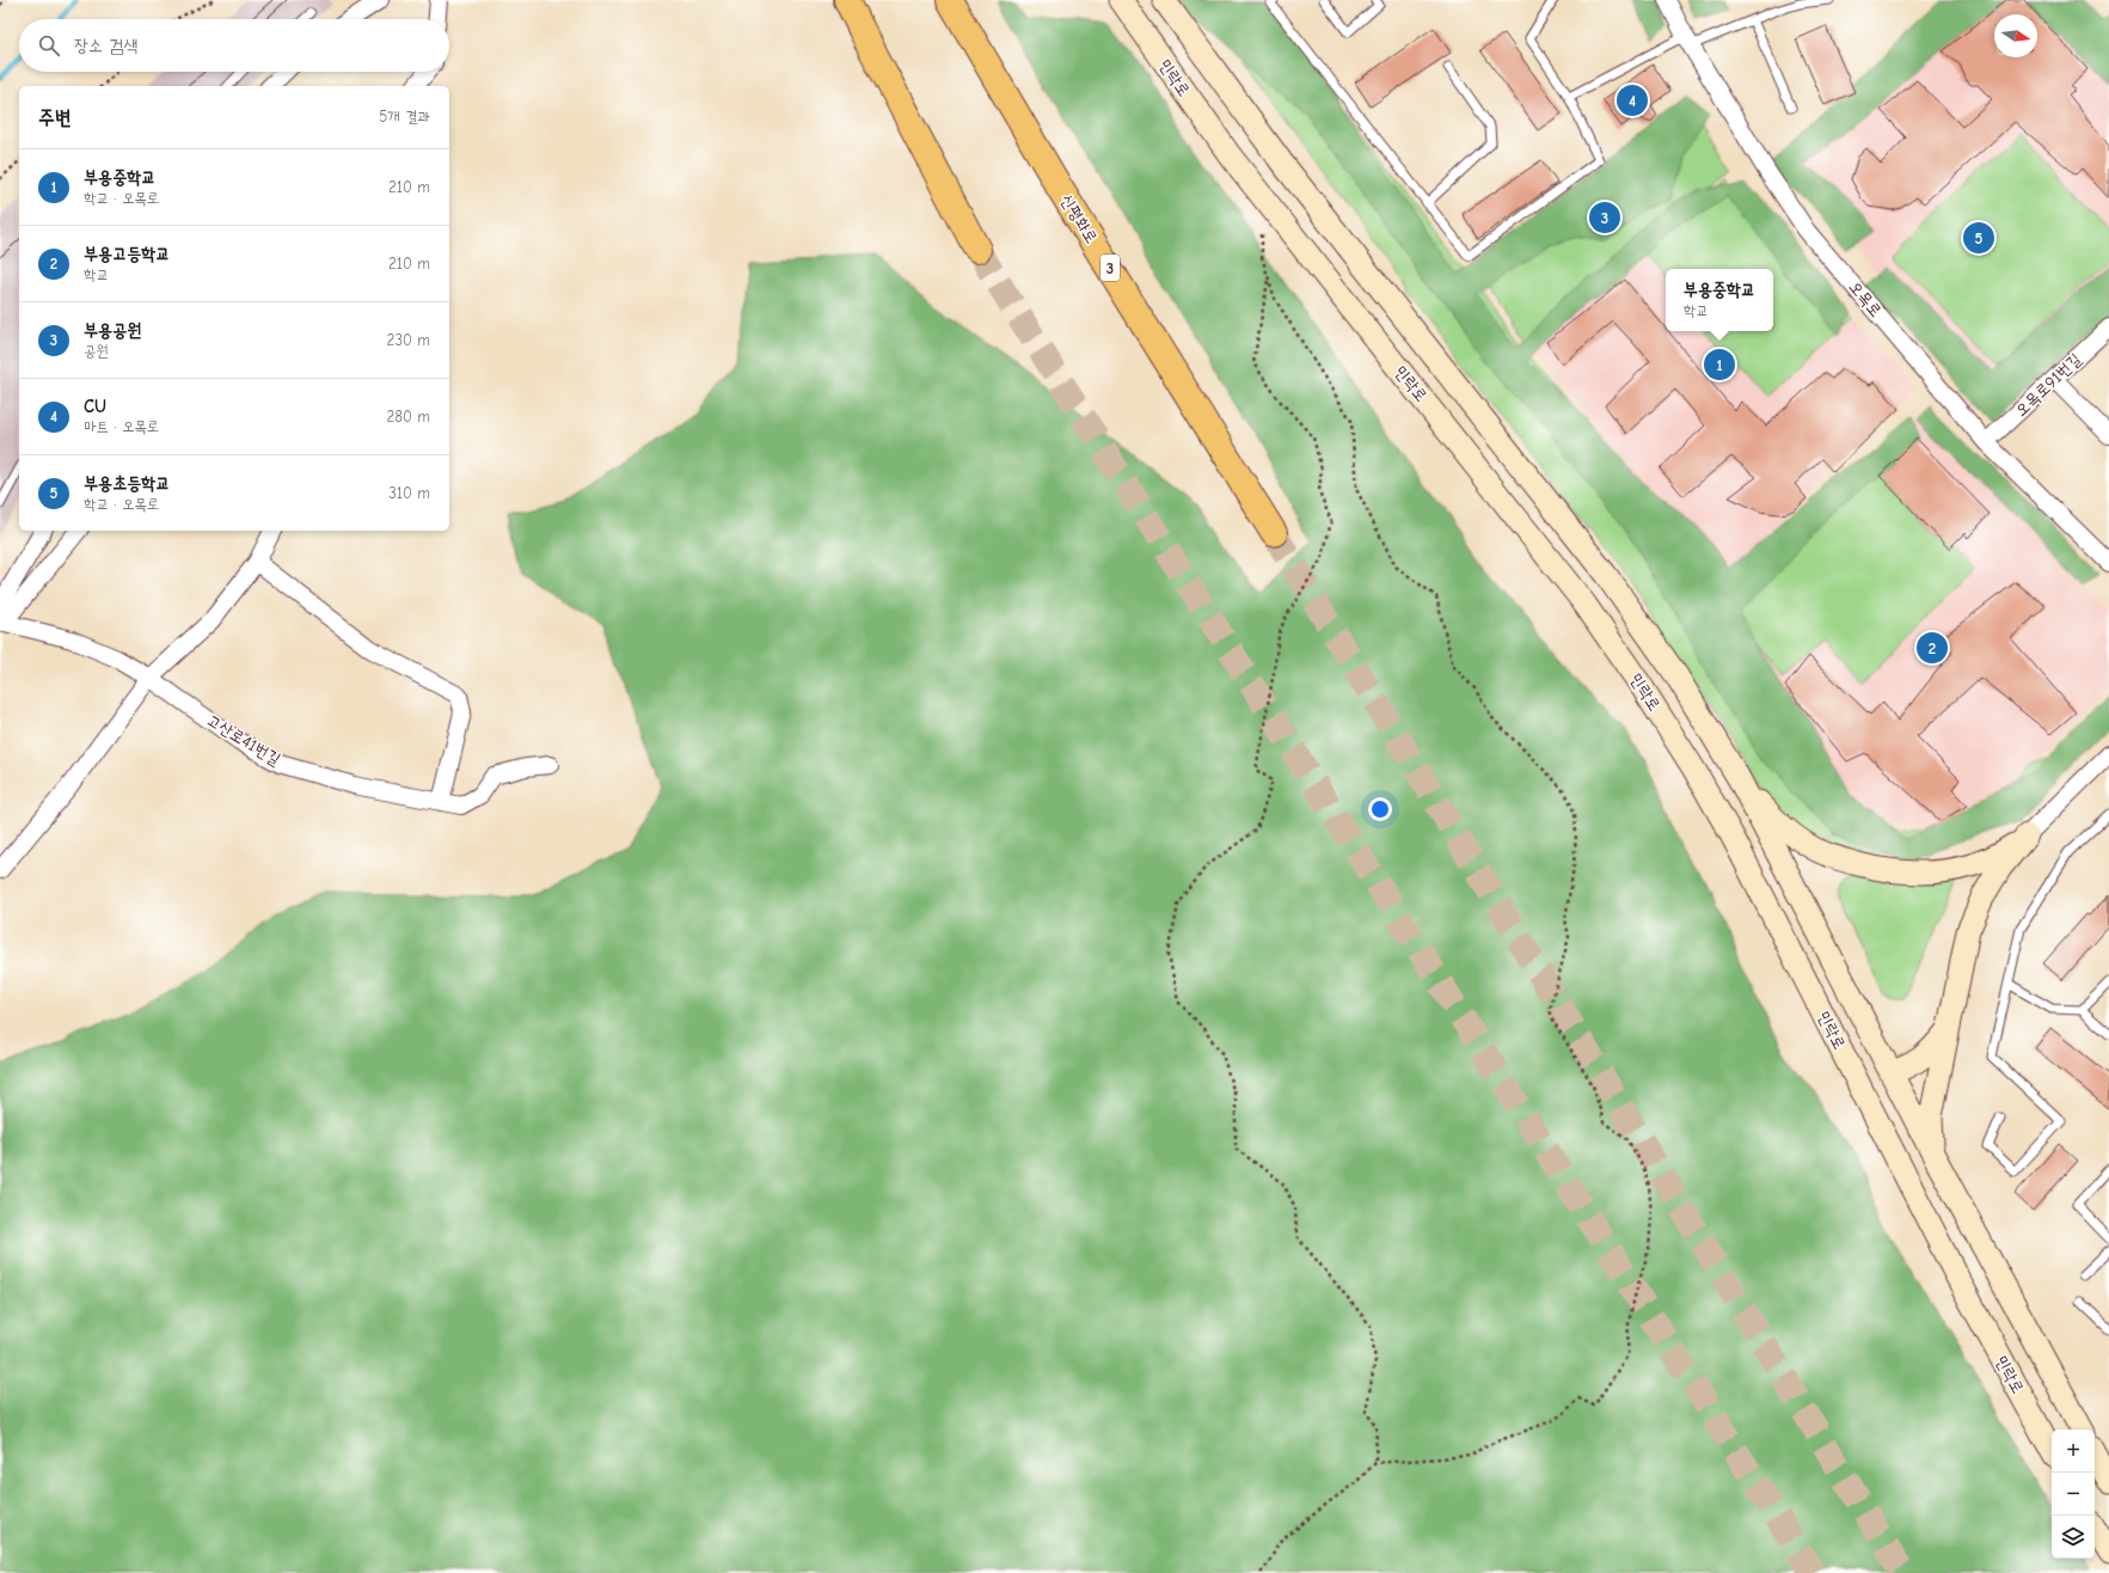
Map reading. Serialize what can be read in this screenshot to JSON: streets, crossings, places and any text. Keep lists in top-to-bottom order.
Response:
{
  "streets": {
    "highway": ["신평화로", "3"],
    "main road": ["민락로"],
    "street": ["오목로", "오목로91번길", "고산로41번길"]
  },
  "crossings": [
    ["오목로", "오목로91번길"]
  ],
  "north": "right",
  "page": {
    "search": "장소 검색",
    "pins": [
      "4",
      "3",
      "5",
      "1",
      "2"
    ],
    "heading": ["주변", "5개 결과"],
    "list": [
      {
        "mark": "1",
        "name": "부용중학교",
        "note": "학교 · 오목로",
        "value": "210 m"
      },
      {
        "mark": "2",
        "name": "부용고등학교",
        "note": "학교",
        "value": "210 m"
      },
      {
        "mark": "3",
        "name": "부용공원",
        "note": "공원",
        "value": "230 m"
      },
      {
        "mark": "4",
        "name": "CU",
        "note": "마트 · 오목로",
        "value": "280 m"
      },
      {
        "mark": "5",
        "name": "부용초등학교",
        "note": "학교 · 오목로",
        "value": "310 m"
      }
    ],
    "popup": ["부용중학교", "학교"],
    "map_buttons": ["+", "−"]
  }
}
